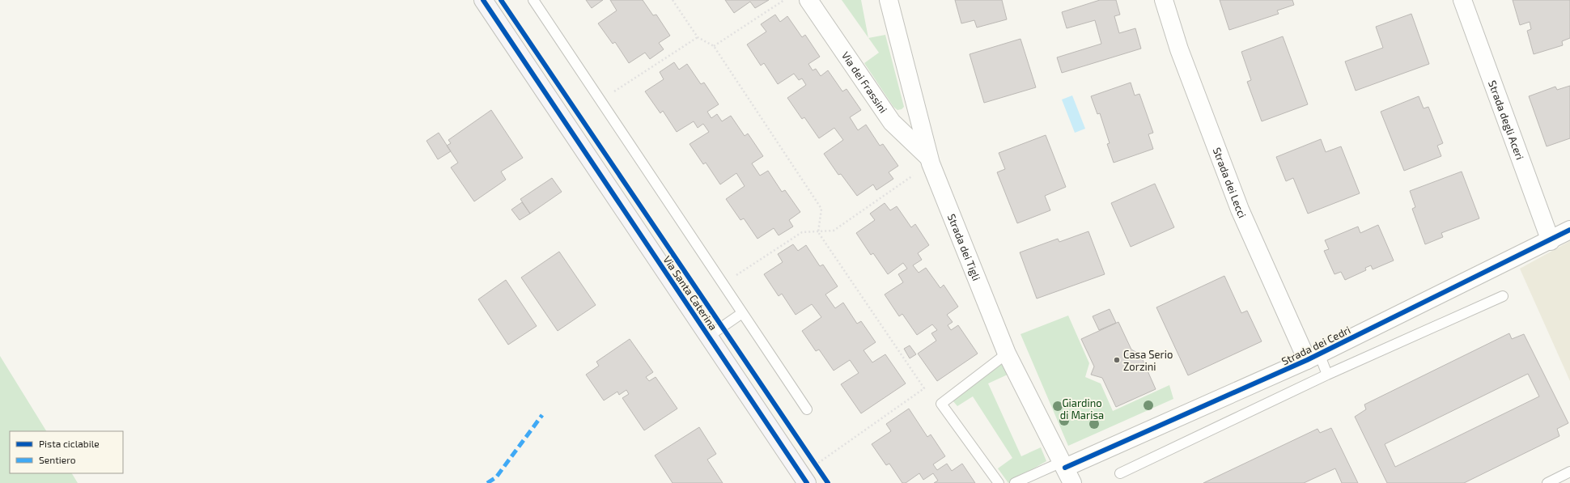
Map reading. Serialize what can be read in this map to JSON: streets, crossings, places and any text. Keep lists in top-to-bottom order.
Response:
{
  "streets": {
    "street": [
      "Via dei Frassini",
      "Strada degli Aceri",
      "Strada dei Lecci",
      "Strada dei Tigli",
      "Via Santa Caterina",
      "Strada dei Cedri"
    ]
  },
  "crossings": [
    ["Via dei Frassini", "Strada dei Tigli"],
    ["Strada degli Aceri", "Strada dei Cedri"],
    ["Strada dei Lecci", "Strada dei Cedri"],
    ["Strada dei Tigli", "Strada dei Cedri"]
  ],
  "parks": ["Giardino di Marisa"],
  "places": ["Casa Serio Zorzini"],
  "legend": ["Pista ciclabile", "Sentiero"]
}
